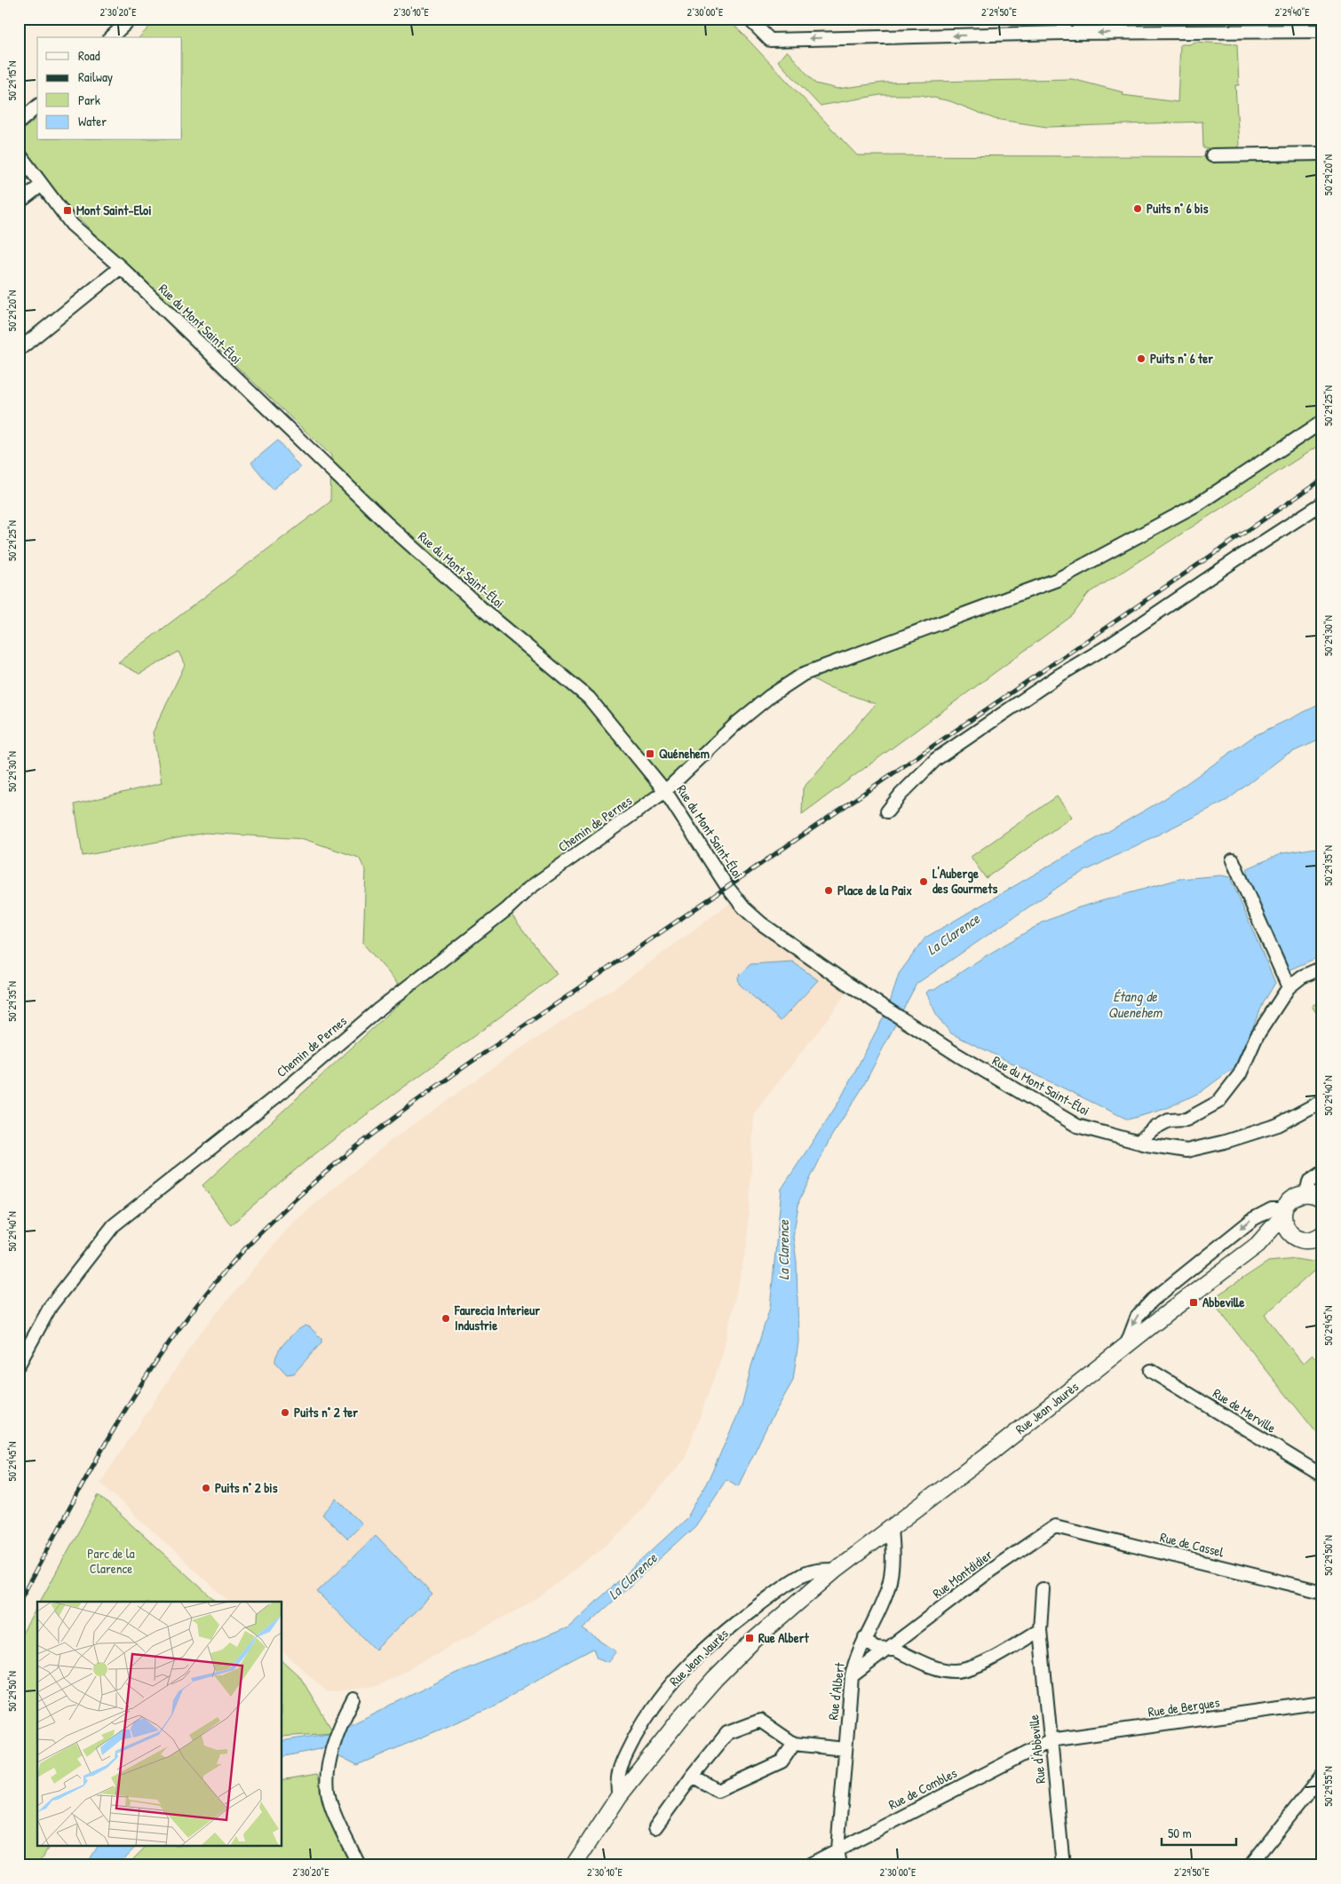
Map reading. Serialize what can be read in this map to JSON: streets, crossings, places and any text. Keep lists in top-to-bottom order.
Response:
{
  "streets": {
    "main road": ["Rue Jean Jaurès"],
    "street": [
      "Rue du Mont Saint-Éloi",
      "Chemin de Pernes",
      "Rue de Merville",
      "Rue de Cassel",
      "Rue Montdidier",
      "Rue d'Albert",
      "Rue de Bergues",
      "Rue d'Abbeville",
      "Rue de Combles"
    ]
  },
  "crossings": [
    ["Rue du Mont Saint-Éloi", "Chemin de Pernes"],
    ["Rue Jean Jaurès", "Rue d'Albert"],
    ["Rue de Cassel", "Rue Montdidier"],
    ["Rue Montdidier", "Rue d'Albert"],
    ["Rue d'Albert", "Rue de Combles"],
    ["Rue de Bergues", "Rue d'Abbeville"],
    ["Rue de Bergues", "Rue de Combles"],
    ["Rue d'Abbeville", "Rue de Combles"]
  ],
  "water": ["La Clarence", "Étang de Quenehem"],
  "parks": ["Parc de la Clarence"],
  "places": {
    "other": [
      "Puits n° 6 bis",
      "Puits n° 6 ter",
      "L'Auberge des Gourmets",
      "Place de la Paix",
      "Faurecia Interieur Industrie",
      "Puits n° 2 ter",
      "Puits n° 2 bis"
    ],
    "transit": [
      "Mont Saint-Eloi",
      "Quénehem",
      "Abbeville",
      "Rue Albert"
    ]
  },
  "legend": [
    "Road",
    "Railway",
    "Park",
    "Water"
  ],
  "scale_bar": "50 m",
  "coordinates": [
    "2°30'20\"E",
    "2°30'10\"E",
    "2°30'00\"E",
    "2°29'50\"E",
    "2°29'40\"E",
    "50°29'15\"N",
    "50°29'20\"N",
    "50°29'25\"N",
    "50°29'30\"N",
    "50°29'35\"N",
    "50°29'40\"N",
    "50°29'45\"N",
    "50°29'50\"N",
    "50°29'55\"N"
  ]
}
